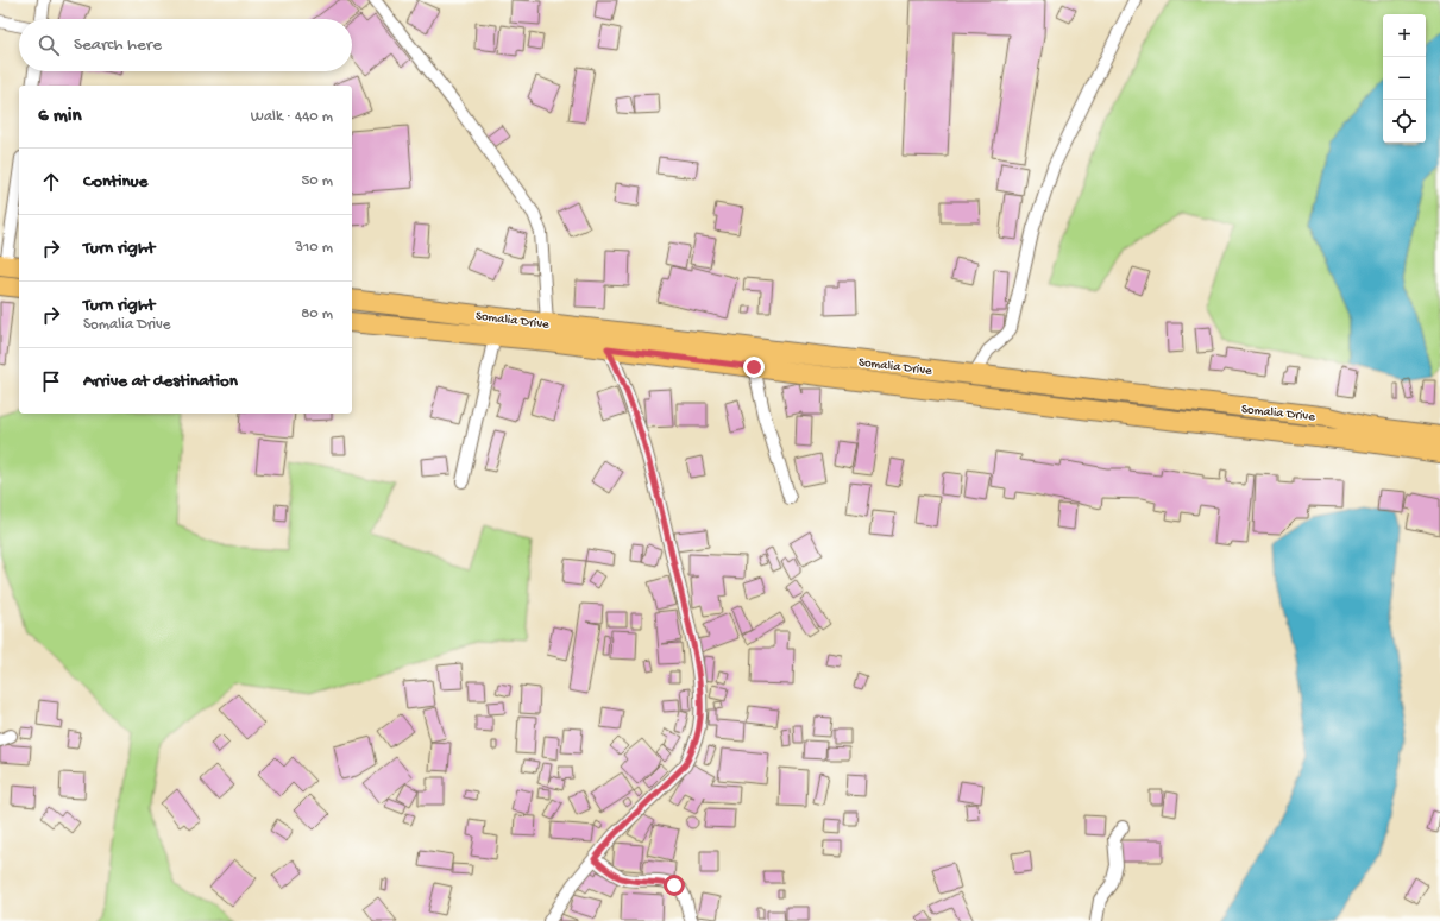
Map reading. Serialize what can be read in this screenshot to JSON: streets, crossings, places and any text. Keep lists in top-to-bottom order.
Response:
{
  "streets": {
    "main road": ["Somalia Drive"]
  },
  "page": {
    "map_buttons": ["+", "−"],
    "search": "Search here",
    "heading": ["6 min", "Walk · 440 m"],
    "list": [
      ["Continue", "50 m"],
      ["Turn right", "310 m"],
      ["Turn right", "Somalia Drive", "80 m"],
      "Arrive at destination"
    ]
  }
}
